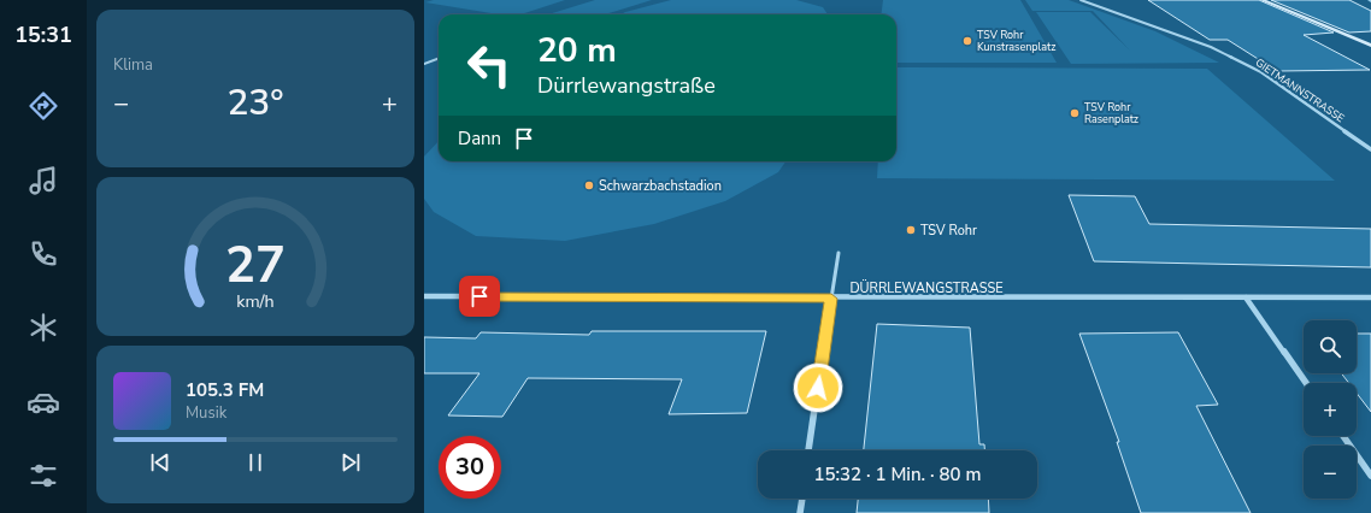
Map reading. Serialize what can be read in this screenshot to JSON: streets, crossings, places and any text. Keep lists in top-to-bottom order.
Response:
{
  "streets": {
    "street": ["GIETMANNSTRASSE", "DÜRRLEWANGSTRASSE"]
  },
  "places": [
    "TSV Rohr Kunstrasenplatz",
    "TSV Rohr Rasenplatz",
    "Schwarzbachstadion",
    "TSV Rohr"
  ],
  "page": {
    "tabs": "15:31",
    "tile": "Klima",
    "turn": ["20 m", "Dürrlewangstraße"],
    "heat": ["−", "23°", "+"],
    "then": "Dann",
    "map_buttons": ["+", "−"],
    "song": ["105.3 FM", "Musik"],
    "limit": "30",
    "trip": "15:32 · 1 Min. · 80 m",
    "gauge": ["27", "km/h"]
  }
}
